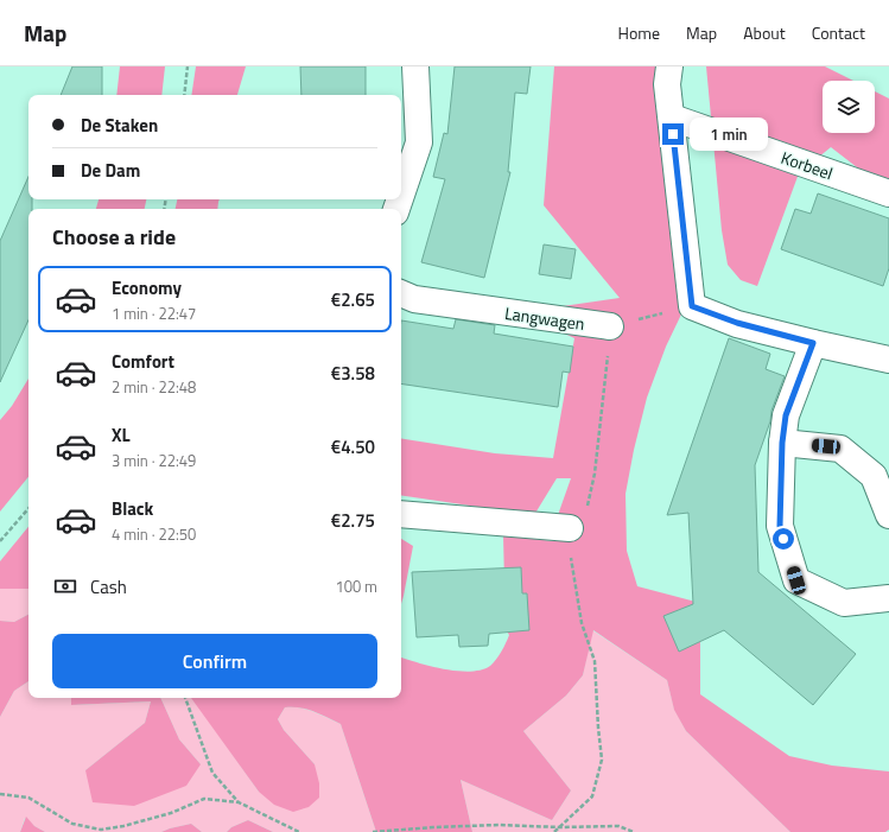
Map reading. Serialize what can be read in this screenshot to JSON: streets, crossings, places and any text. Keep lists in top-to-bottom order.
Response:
{
  "streets": {
    "street": ["Korbeel", "Langwagen"]
  },
  "page": {
    "header": "Map",
    "nav": [
      "Home",
      "Map",
      "About",
      "Contact"
    ],
    "banner": ["De Staken", "De Dam"],
    "bubble": "1 min",
    "heading": "Choose a ride",
    "list": [
      {
        "name": "Economy",
        "note": "1 min · 22:47",
        "value": "€2.65"
      },
      {
        "name": "Comfort",
        "note": "2 min · 22:48",
        "value": "€3.58"
      },
      {
        "name": "XL",
        "note": "3 min · 22:49",
        "value": "€4.50"
      },
      {
        "name": "Black",
        "note": "4 min · 22:50",
        "value": "€2.75"
      }
    ],
    "pay": ["Cash", "100 m"],
    "buttons": "Confirm"
  }
}
